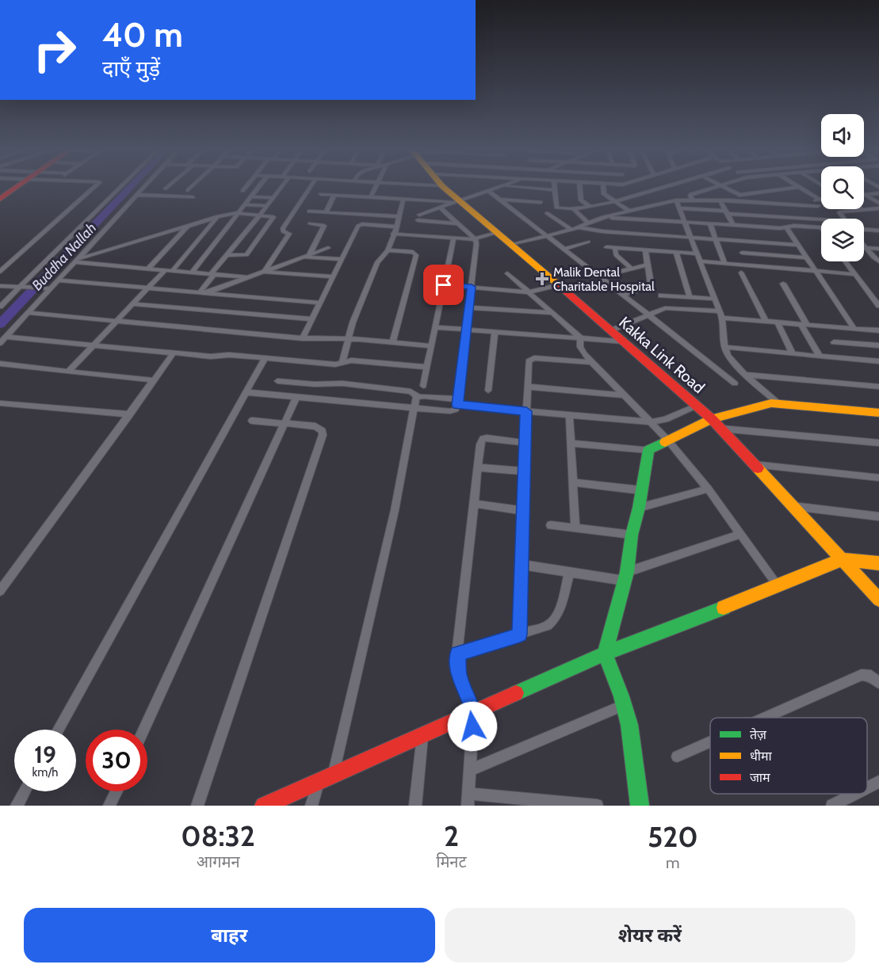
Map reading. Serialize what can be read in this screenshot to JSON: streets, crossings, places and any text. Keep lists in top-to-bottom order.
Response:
{
  "streets": {
    "street": ["Kakka Link Road"]
  },
  "water": ["Buddha Nallah"],
  "places": {
    "health": ["Malik Dental Charitable Hospital"]
  },
  "legend": ["तेज़", "धीमा", "जाम"],
  "page": {
    "turn": ["40 m", "दाएँ मुड़ें"],
    "speed": "19 km/h",
    "limit": "30",
    "eta": [
      "08:32",
      "आगमन",
      "2",
      "मिनट",
      "520",
      "m"
    ],
    "buttons": ["बाहर", "शेयर करें"]
  }
}
